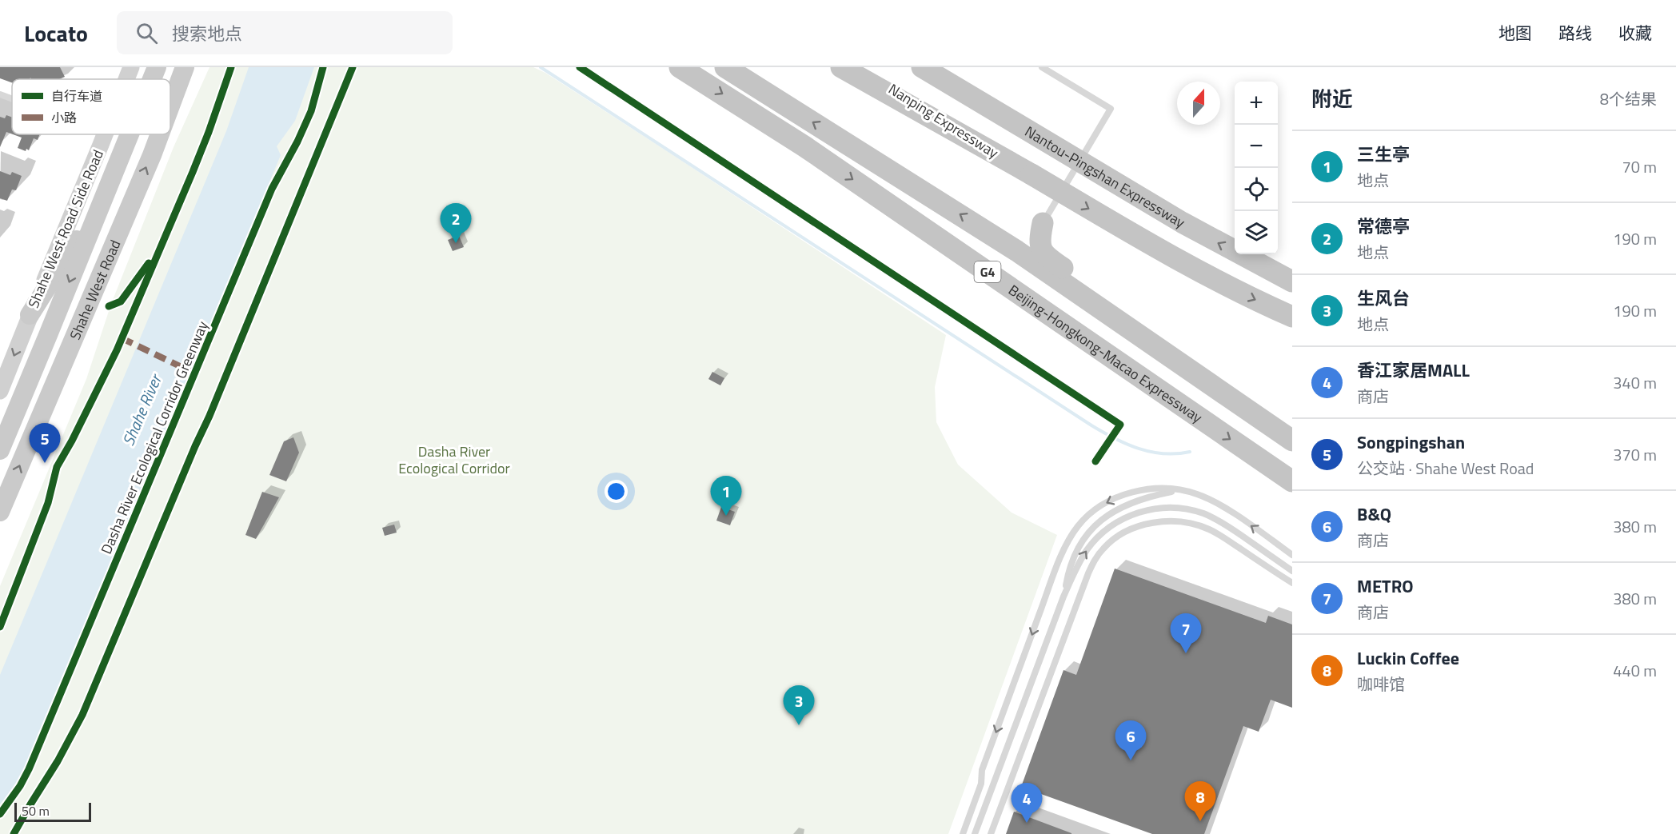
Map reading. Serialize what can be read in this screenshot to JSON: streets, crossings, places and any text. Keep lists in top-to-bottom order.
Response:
{
  "streets": {
    "highway": [
      "Nanping Expressway",
      "Nantou-Pingshan Expressway",
      "G4",
      "Beijing-Hongkong-Macao Expressway"
    ],
    "main road": ["Shahe West Road Side Road", "Shahe West Road"],
    "cycle path": ["Dasha River Ecological Corridor Greenway"]
  },
  "water": ["Shahe River"],
  "parks": ["Dasha River Ecological Corridor"],
  "legend": ["自行车道", "小路"],
  "scale_bar": "50 m",
  "north": "top",
  "page": {
    "header": "Locato",
    "search": "搜索地点",
    "nav": ["地图", "路线", "收藏"],
    "heading": ["附近", "8个结果"],
    "map_buttons": ["+", "−"],
    "list": [
      {
        "mark": "1",
        "name": "三生亭",
        "note": "地点",
        "value": "70 m"
      },
      {
        "mark": "2",
        "name": "常德亭",
        "note": "地点",
        "value": "190 m"
      },
      {
        "mark": "3",
        "name": "生风台",
        "note": "地点",
        "value": "190 m"
      },
      {
        "mark": "4",
        "name": "香江家居MALL",
        "note": "商店",
        "value": "340 m"
      },
      {
        "mark": "5",
        "name": "Songpingshan",
        "note": "公交站 · Shahe West Road",
        "value": "370 m"
      },
      {
        "mark": "6",
        "name": "B&Q",
        "note": "商店",
        "value": "380 m"
      },
      {
        "mark": "7",
        "name": "METRO",
        "note": "商店",
        "value": "380 m"
      },
      {
        "mark": "8",
        "name": "Luckin Coffee",
        "note": "咖啡馆",
        "value": "440 m"
      }
    ],
    "pins": [
      "2",
      "5",
      "1",
      "7",
      "3",
      "6",
      "8",
      "4"
    ],
    "scale": "50 m"
  }
}
